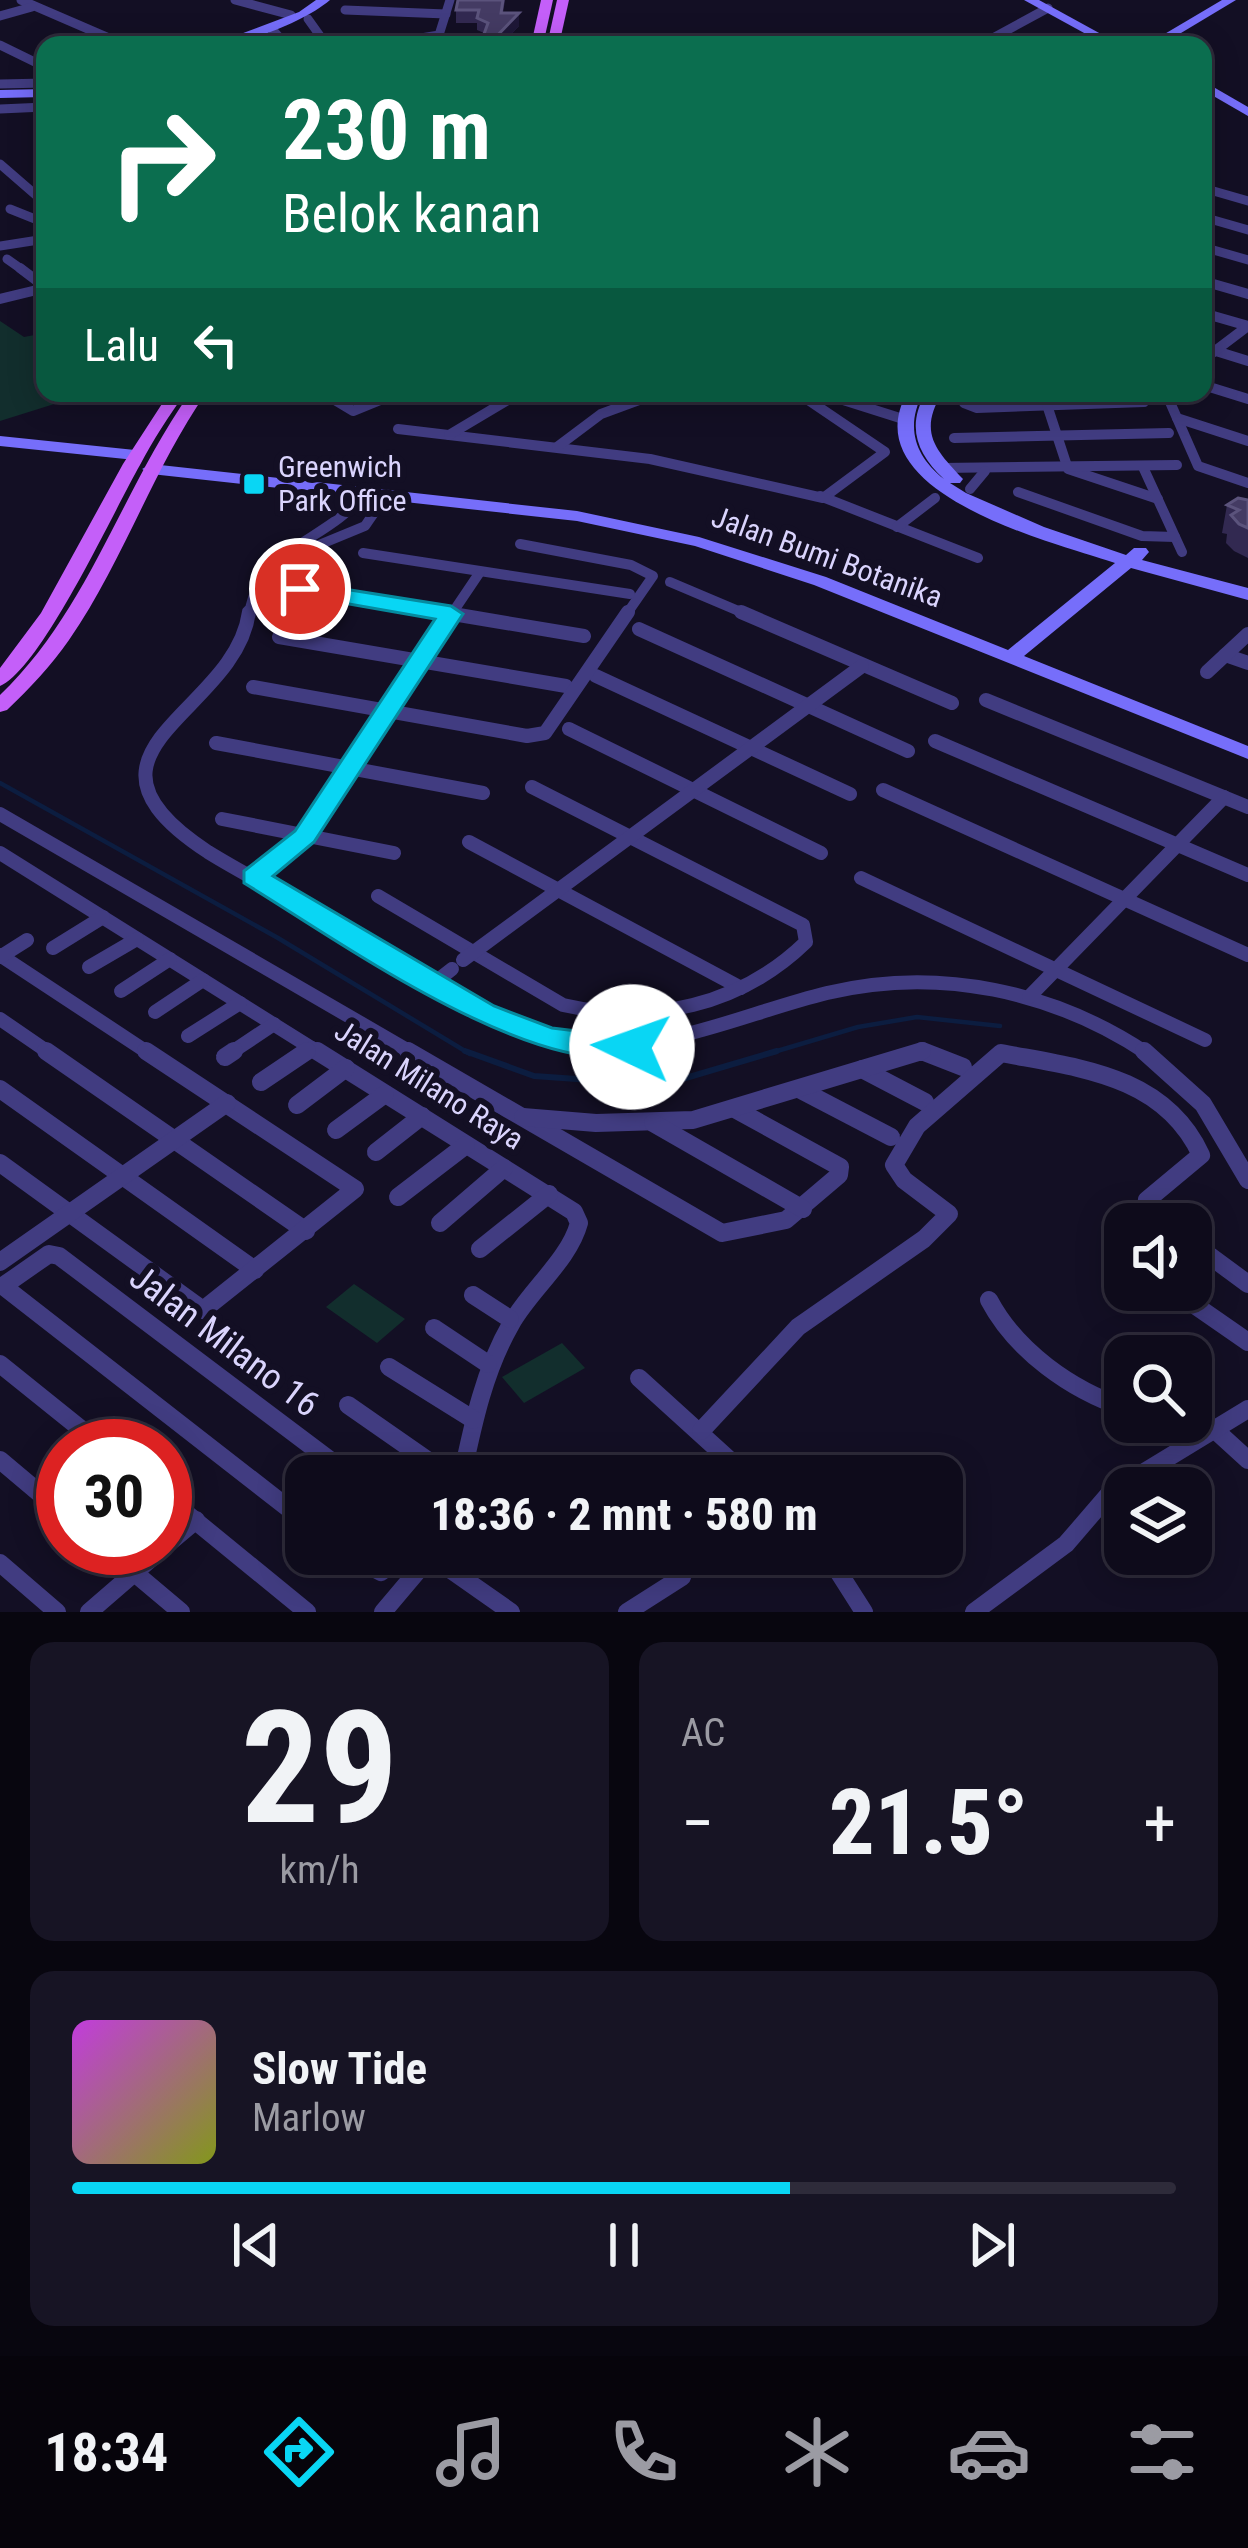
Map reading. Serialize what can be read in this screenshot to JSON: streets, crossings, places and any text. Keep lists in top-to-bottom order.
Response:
{
  "streets": {
    "main road": ["Jalan Bumi Botanika"],
    "street": ["Jalan Milano Raya", "Jalan Milano 16"]
  },
  "places": {
    "transit": ["Greenwich Park Office"]
  },
  "page": {
    "turn": ["230 m", "Belok kanan"],
    "then": "Lalu",
    "limit": "30",
    "trip": "18:36 · 2 mnt · 580 m",
    "tile": [
      ["29", "km/h"],
      "AC"
    ],
    "heat": ["−", "21.5°", "+"],
    "song": ["Slow Tide", "Marlow"],
    "tabs": "18:34"
  }
}
